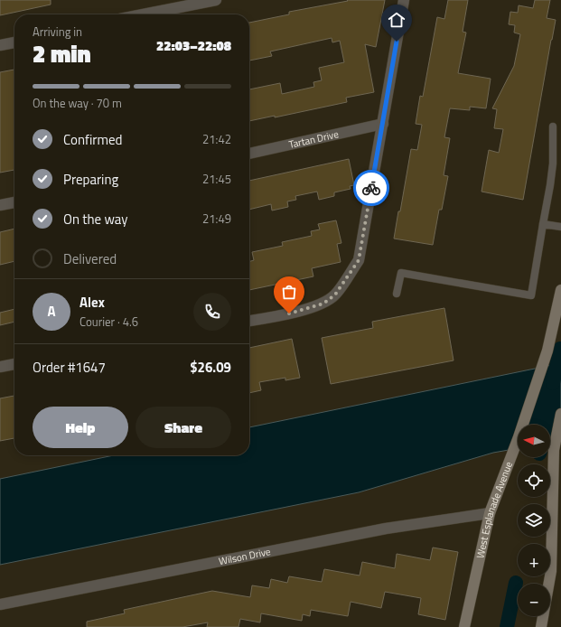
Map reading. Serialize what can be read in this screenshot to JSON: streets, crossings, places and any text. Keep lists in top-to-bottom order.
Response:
{
  "streets": {
    "main road": ["West Esplanade Avenue"],
    "street": ["Tartan Drive", "Wilson Drive"]
  },
  "crossings": [
    ["West Esplanade Avenue", "Wilson Drive"]
  ],
  "north": "left",
  "page": {
    "heading": ["2 min", "Arriving in", "22:03–22:08"],
    "panel": [
      "Alex",
      "Courier · 4.6",
      "Order #1647",
      "$26.09"
    ],
    "bar": "On the way · 70 m",
    "list": [
      ["Confirmed", "21:42"],
      ["Preparing", "21:45"],
      ["On the way", "21:49"],
      "Delivered"
    ],
    "round": "A",
    "buttons": ["Help", "Share"],
    "map_buttons": ["+", "−"]
  }
}
